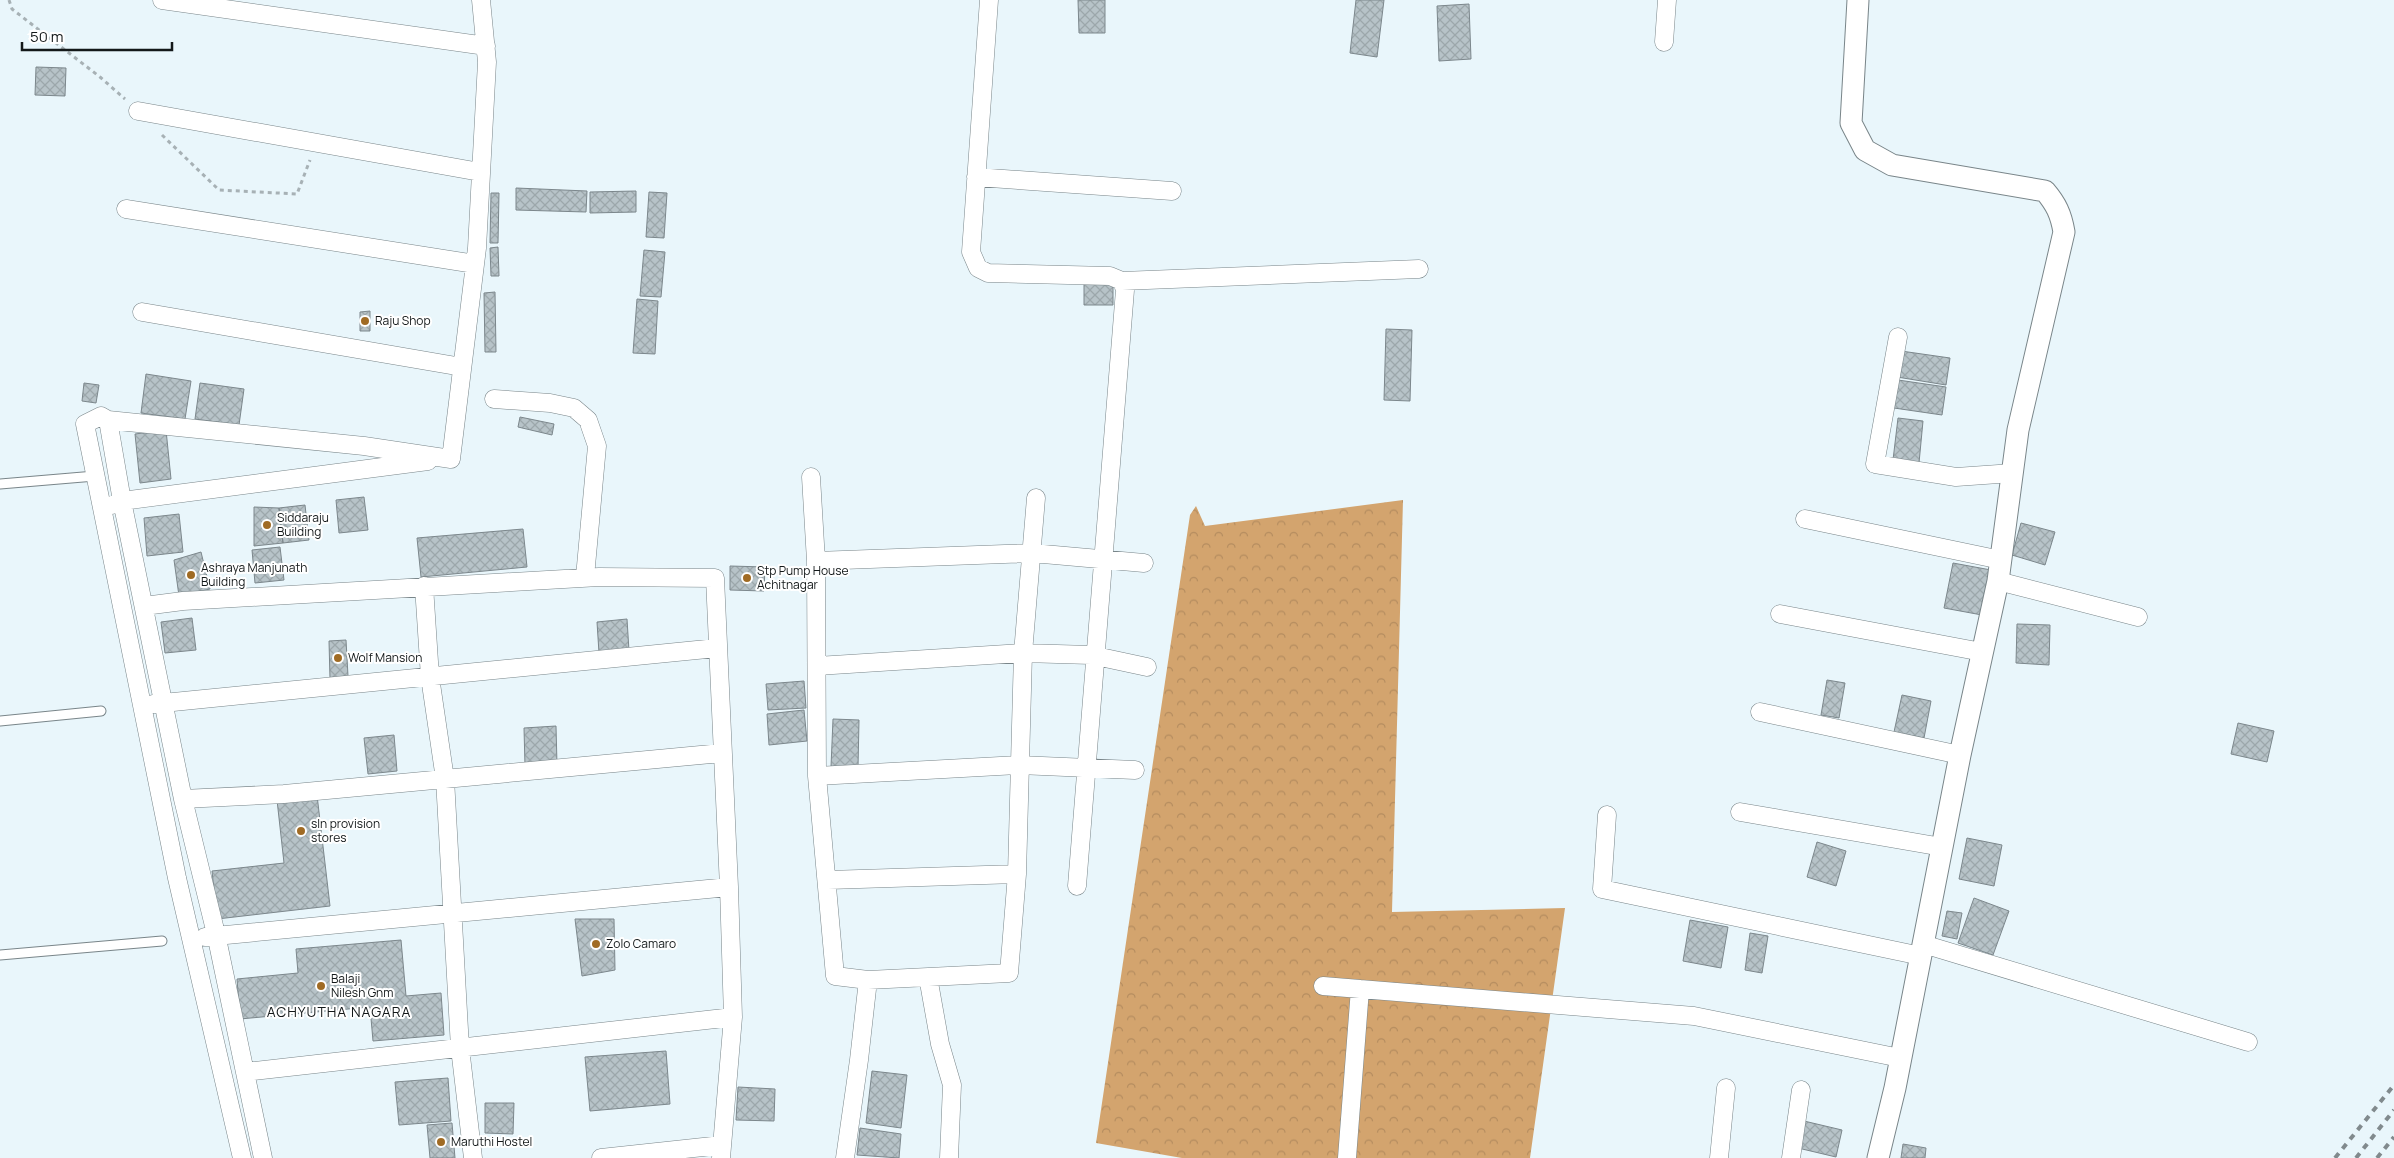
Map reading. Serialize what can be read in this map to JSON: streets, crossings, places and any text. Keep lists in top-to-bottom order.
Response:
{
  "districts": ["ACHYUTHA NAGARA"],
  "places": [
    "Raju Shop",
    "Siddaraju Building",
    "Ashraya Manjunath Building",
    "Stp Pump House Achitnagar",
    "Wolf Mansion",
    "sln provision stores",
    "Zolo Camaro",
    "Balaji Nilesh Gnm",
    "Maruthi Hostel"
  ],
  "scale_bar": "50 m"
}
